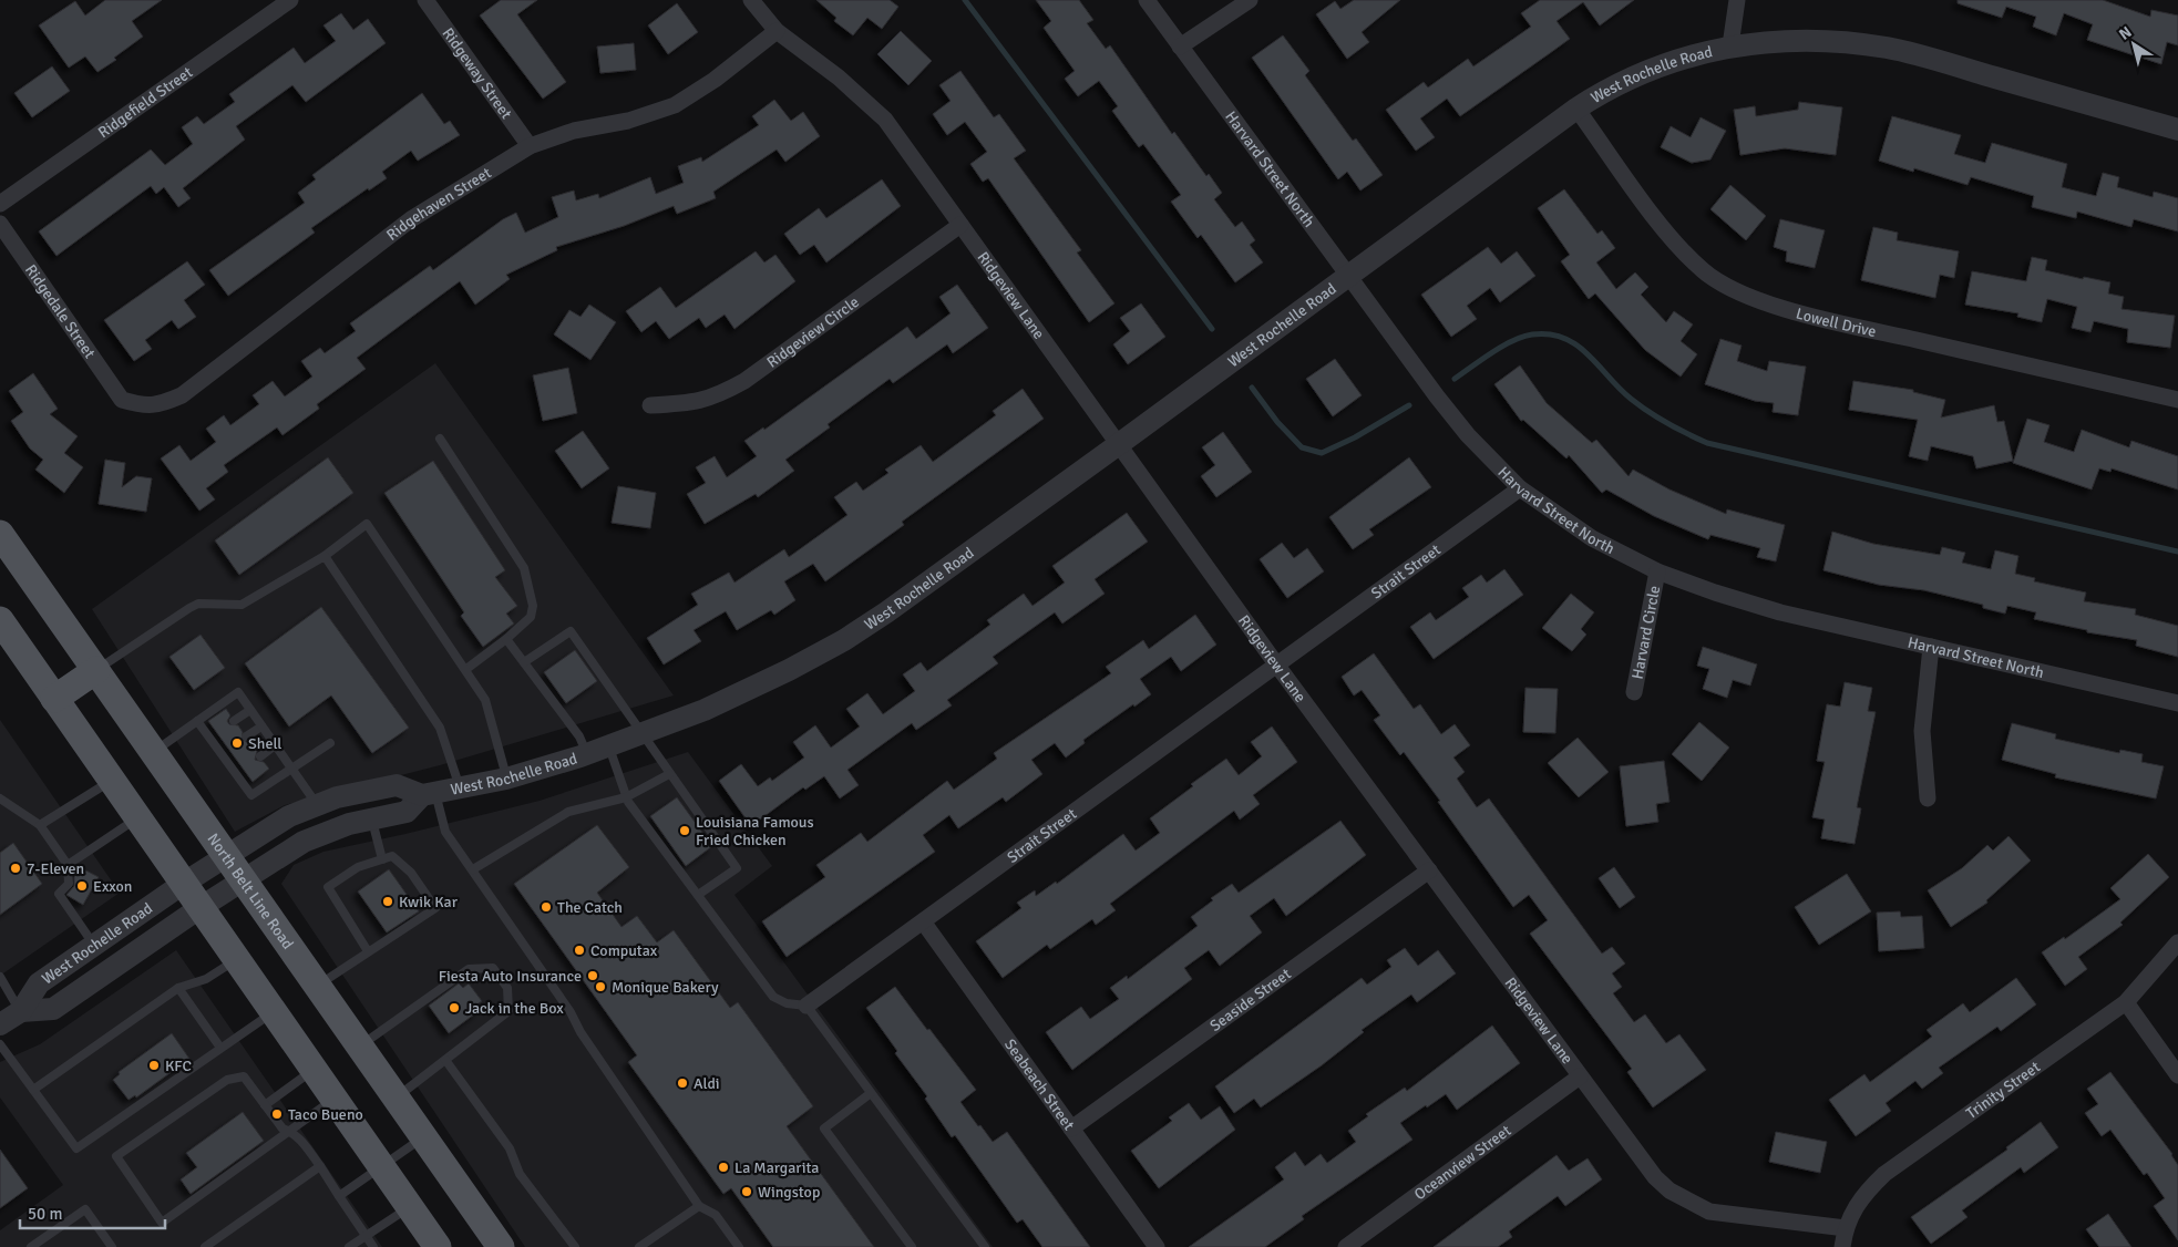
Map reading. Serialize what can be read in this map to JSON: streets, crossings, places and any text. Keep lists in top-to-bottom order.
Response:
{
  "streets": {
    "main road": ["North Belt Line Road"],
    "street": [
      "Ridgeway Street",
      "West Rochelle Road",
      "Ridgefield Street",
      "Harvard Street North",
      "Ridgehaven Street",
      "Ridgeview Lane",
      "Ridgedale Street",
      "Lowell Drive",
      "Ridgeview Circle",
      "Strait Street",
      "Harvard Circle",
      "Seaside Street",
      "Seabeach Street",
      "Trinity Street",
      "Oceanview Street"
    ]
  },
  "crossings": [
    ["Ridgeway Street", "Ridgehaven Street"],
    ["West Rochelle Road", "Harvard Street North"],
    ["West Rochelle Road", "Ridgeview Lane"],
    ["West Rochelle Road", "Lowell Drive"],
    ["West Rochelle Road", "North Belt Line Road"],
    ["Harvard Street North", "Strait Street"],
    ["Harvard Street North", "Harvard Circle"],
    ["Ridgehaven Street", "Ridgeview Lane"],
    ["Ridgehaven Street", "Ridgedale Street"],
    ["Ridgeview Lane", "Ridgeview Circle"],
    ["Ridgeview Lane", "Strait Street"],
    ["Ridgeview Lane", "Seaside Street"],
    ["Ridgeview Lane", "Trinity Street"],
    ["Ridgeview Lane", "Oceanview Street"],
    ["Strait Street", "Seabeach Street"],
    ["Seaside Street", "Seabeach Street"]
  ],
  "places": [
    "Shell",
    "Louisiana Famous Fried Chicken",
    "7-Eleven",
    "Exxon",
    "Kwik Kar",
    "The Catch",
    "Computax",
    "Fiesta Auto Insurance",
    "Monique Bakery",
    "Jack in the Box",
    "KFC",
    "Aldi",
    "Taco Bueno",
    "La Margarita",
    "Wingstop"
  ],
  "scale_bar": "50 m",
  "north": "top left"
}
